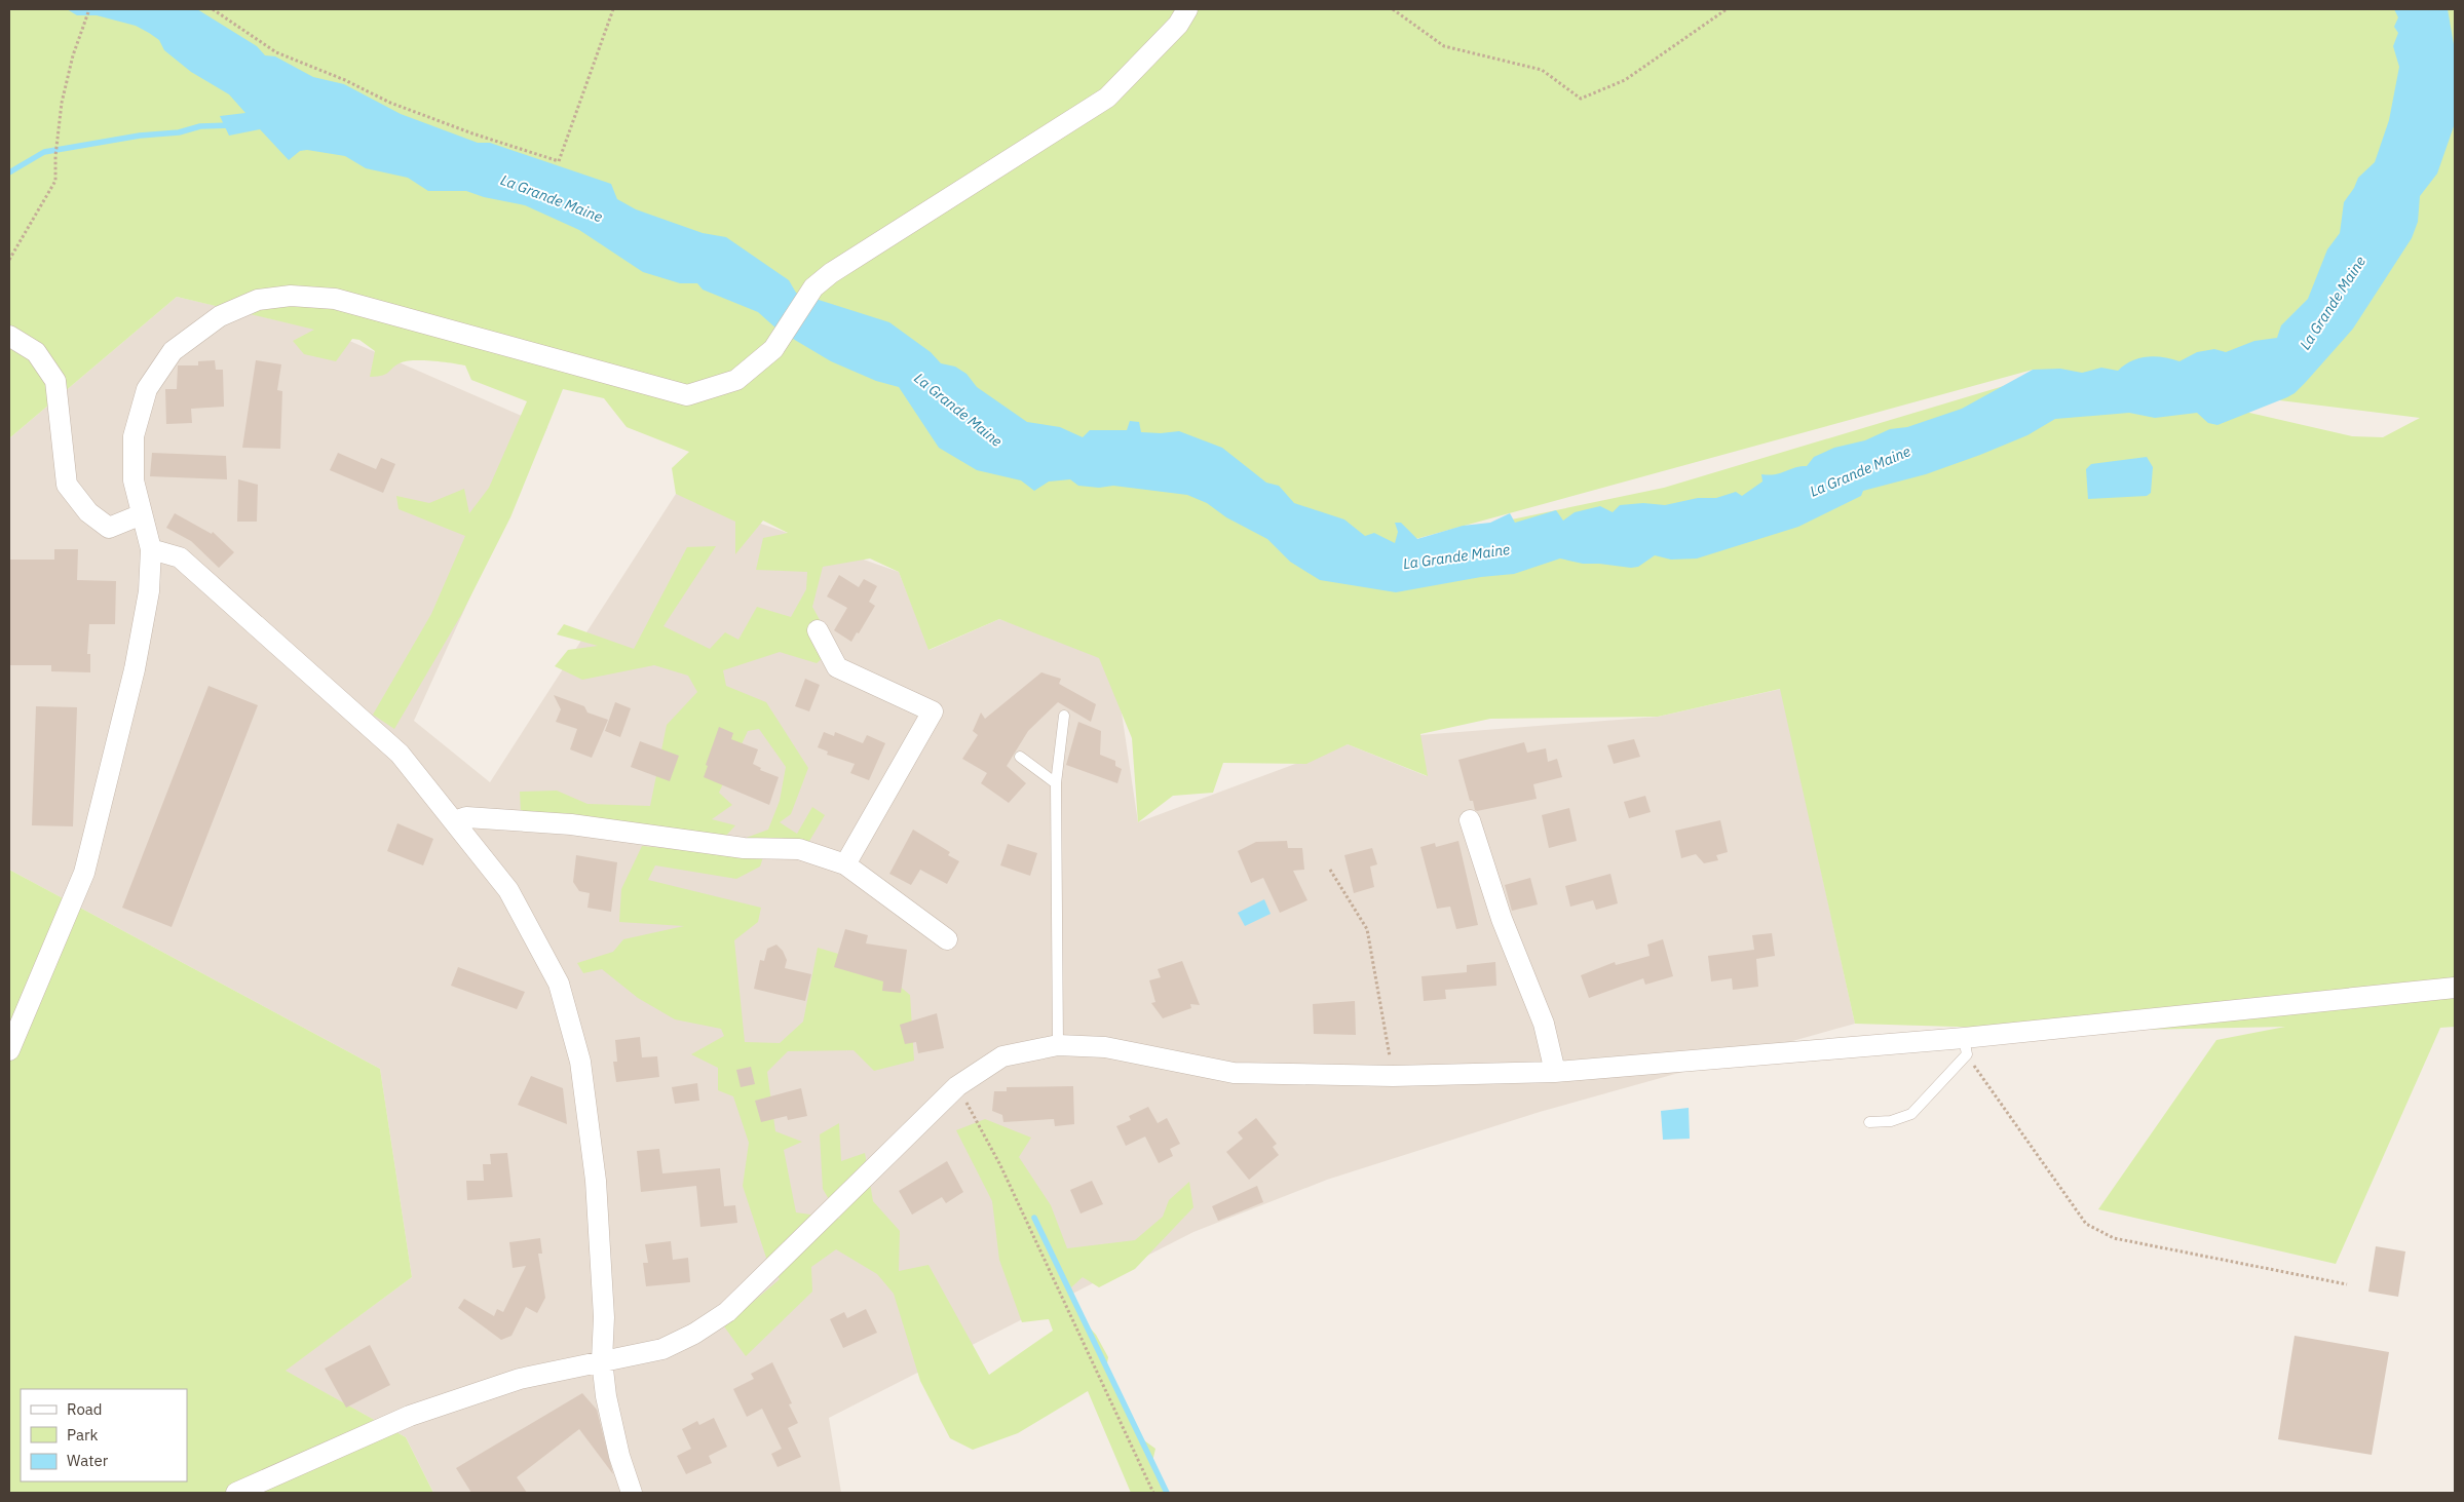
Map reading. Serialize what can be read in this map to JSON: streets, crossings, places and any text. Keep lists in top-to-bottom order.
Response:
{
  "water": ["La Grande Maine"],
  "legend": ["Road", "Park", "Water"]
}
